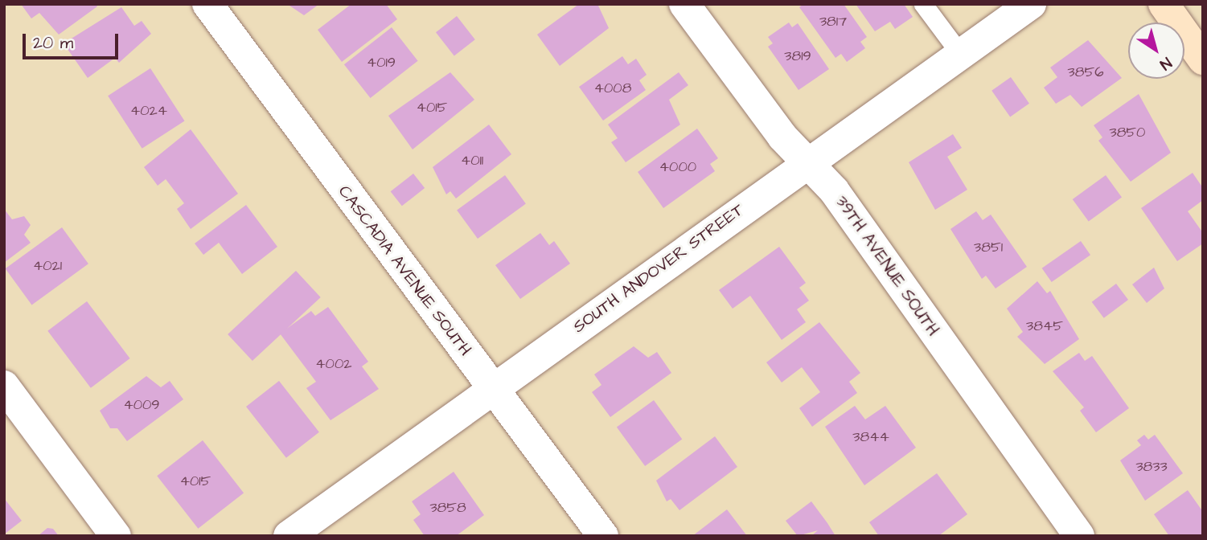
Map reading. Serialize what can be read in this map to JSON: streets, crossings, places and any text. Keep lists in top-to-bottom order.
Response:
{
  "streets": {
    "street": ["39TH AVENUE SOUTH", "SOUTH ANDOVER STREET", "CASCADIA AVENUE SOUTH"]
  },
  "crossings": [
    ["39TH AVENUE SOUTH", "SOUTH ANDOVER STREET"],
    ["SOUTH ANDOVER STREET", "CASCADIA AVENUE SOUTH"]
  ],
  "house_numbers": [
    "3817",
    "3819",
    "4019",
    "3856",
    "4008",
    "4015",
    "4024",
    "3850",
    "4011",
    "4000",
    "3851",
    "4021",
    "3845",
    "4002",
    "4009",
    "3844",
    "3833",
    "4015",
    "3858"
  ],
  "scale_bar": "20 m",
  "north": "bottom right"
}
